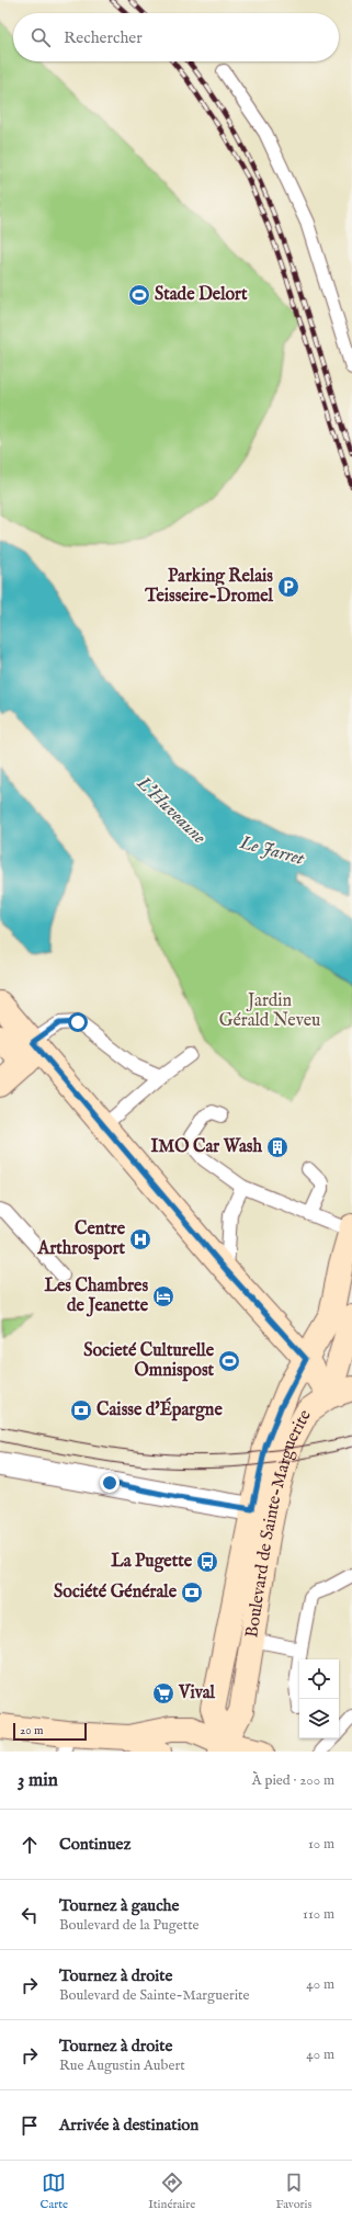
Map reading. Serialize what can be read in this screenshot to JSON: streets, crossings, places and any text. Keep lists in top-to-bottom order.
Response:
{
  "streets": {
    "main road": ["Boulevard de Sainte-Marguerite"]
  },
  "water": ["L'Huveaune", "Le Jarret"],
  "parks": ["Jardin Gérald Neveu"],
  "places": {
    "sports": ["Stade Delort", "Societé Culturelle Omnispost"],
    "parking": ["Parking Relais Teisseire-Dromel"],
    "building": ["IMO Car Wash"],
    "hospital": ["Centre Arthrosport"],
    "hotel": ["Les Chambres de Jeanette"],
    "bank": ["Caisse d'Épargne", "Société Générale"],
    "bus stop": ["La Pugette"],
    "supermarket": ["Vival"]
  },
  "scale_bar": "20 m",
  "page": {
    "search": "Rechercher",
    "scale": "20 m",
    "heading": ["3 min", "À pied · 200 m"],
    "list": [
      ["Continuez", "10 m"],
      ["Tournez à gauche", "Boulevard de la Pugette", "110 m"],
      ["Tournez à droite", "Boulevard de Sainte-Marguerite", "40 m"],
      ["Tournez à droite", "Rue Augustin Aubert", "40 m"],
      "Arrivée à destination"
    ],
    "nav": ["Carte", "Itinéraire", "Favoris"]
  }
}
